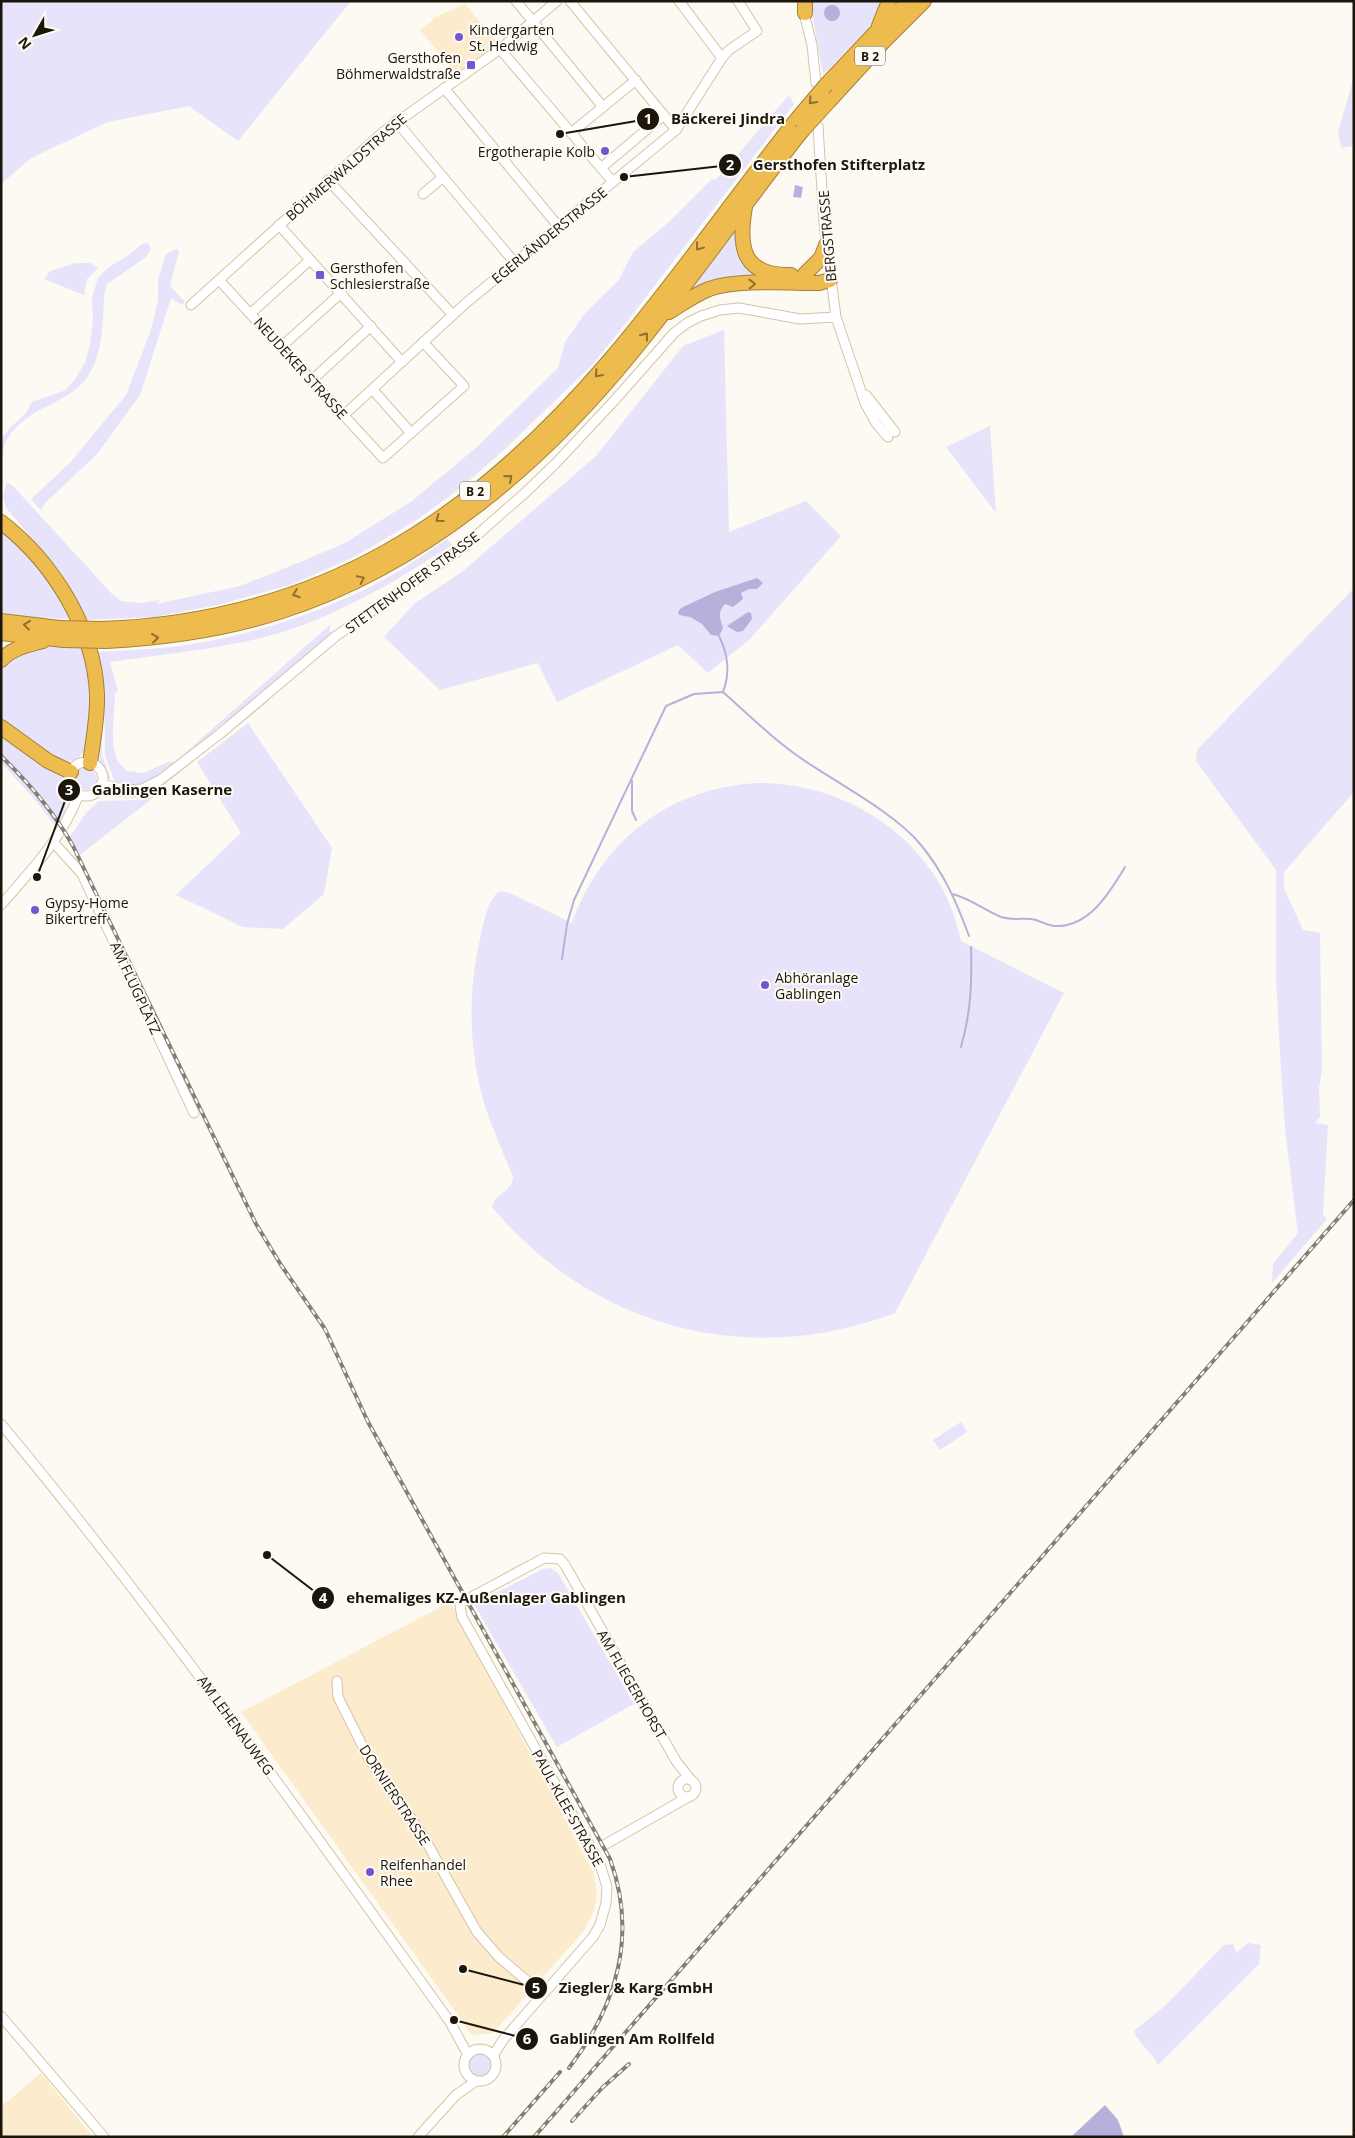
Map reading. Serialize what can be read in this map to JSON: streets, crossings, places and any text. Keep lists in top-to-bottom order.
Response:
{
  "streets": {
    "highway": ["B 2"],
    "street": [
      "BÖHMERWALDSTRASSE",
      "EGERLÄNDERSTRASSE",
      "BERGSTRASSE",
      "NEUDEKER STRASSE",
      "STETTENHOFER STRASSE",
      "AM FLUGPLATZ",
      "AM FLIEGERHORST",
      "AM LEHENAUWEG",
      "DORNIERSTRASSE",
      "PAUL-KLEE-STRASSE"
    ]
  },
  "crossings": [
    ["B 2", "BERGSTRASSE"],
    ["BÖHMERWALDSTRASSE", "NEUDEKER STRASSE"],
    ["EGERLÄNDERSTRASSE", "NEUDEKER STRASSE"],
    ["BERGSTRASSE", "STETTENHOFER STRASSE"],
    ["AM FLIEGERHORST", "PAUL-KLEE-STRASSE"],
    ["DORNIERSTRASSE", "PAUL-KLEE-STRASSE"]
  ],
  "places": {
    "other": [
      "Kindergarten St. Hedwig",
      "Bäckerei Jindra",
      "Ergotherapie Kolb",
      "Gersthofen Stifterplatz",
      "Gablingen Kaserne",
      "Gypsy-Home Bikertreff",
      "Abhöranlage Gablingen",
      "ehemaliges KZ-Außenlager Gablingen",
      "Reifenhandel Rhee",
      "Ziegler & Karg GmbH",
      "Gablingen Am Rollfeld"
    ],
    "transit": ["Gersthofen Böhmerwaldstraße", "Gersthofen Schlesierstraße"]
  },
  "north": "bottom left"
}
